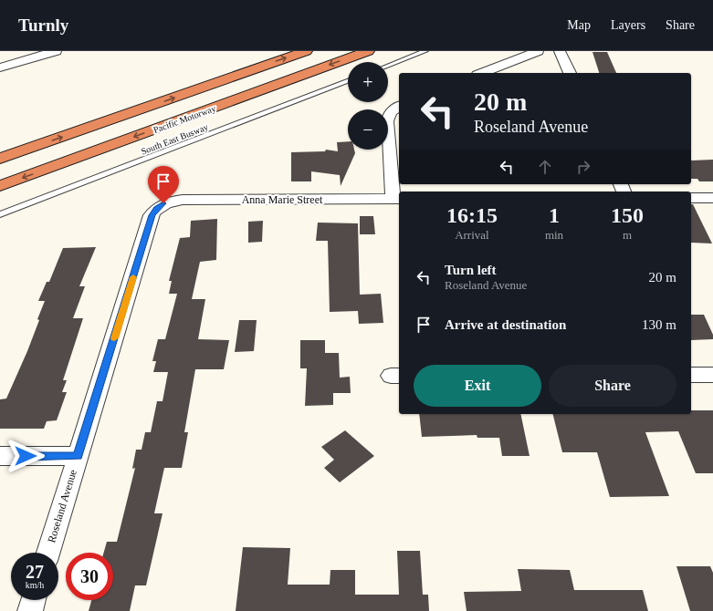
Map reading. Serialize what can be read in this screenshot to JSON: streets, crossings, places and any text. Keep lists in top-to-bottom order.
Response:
{
  "streets": {
    "highway": ["Pacific Motorway"],
    "street": ["Anna Marie Street", "Roseland Avenue"],
    "lane": ["South East Busway"]
  },
  "crossings": [
    ["Anna Marie Street", "Roseland Avenue"]
  ],
  "page": {
    "header": "Turnly",
    "nav": ["Map", "Layers", "Share"],
    "map_buttons": ["+", "−"],
    "turn": ["20 m", "Roseland Avenue"],
    "eta": [
      "16:15",
      "Arrival",
      "1",
      "min",
      "150",
      "m"
    ],
    "list": [
      {
        "name": "Turn left",
        "note": "Roseland Avenue",
        "value": "20 m"
      },
      {
        "name": "Arrive at destination",
        "value": "130 m"
      }
    ],
    "buttons": ["Exit", "Share"],
    "speed": "27 km/h",
    "limit": "30"
  }
}
